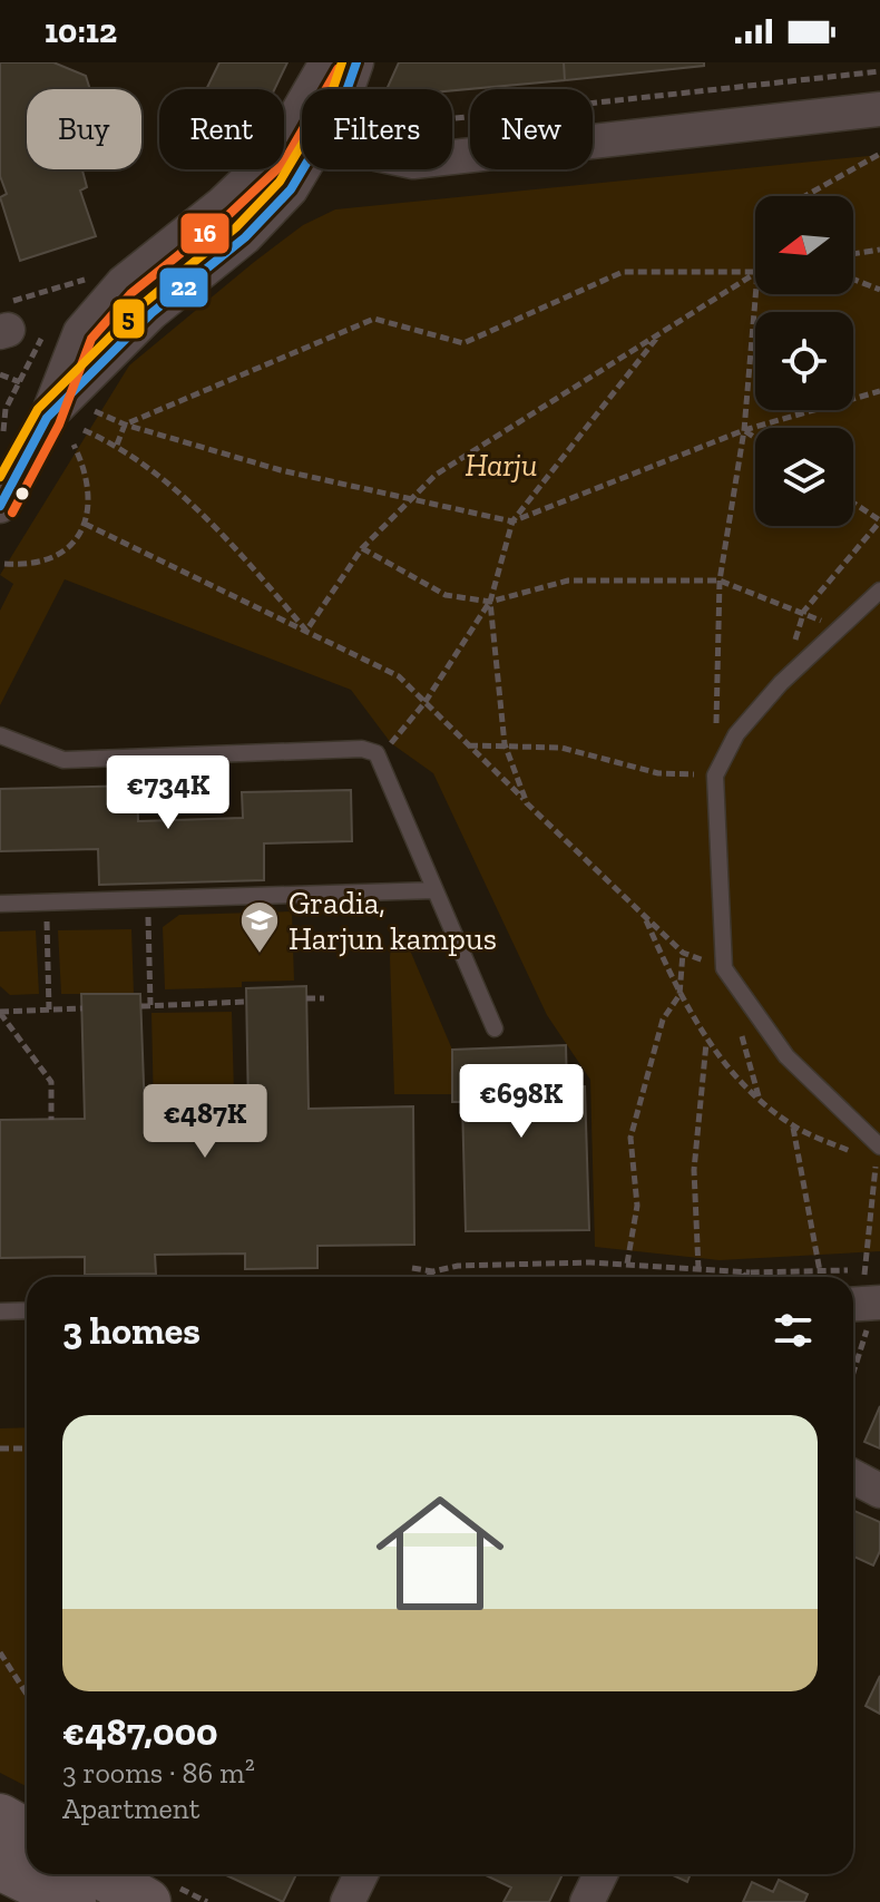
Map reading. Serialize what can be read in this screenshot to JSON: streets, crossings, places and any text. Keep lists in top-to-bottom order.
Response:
{
  "parks": ["Harju"],
  "places": {
    "school or university": ["Gradia, Harjun kampus"]
  },
  "lines": ["transit line 22", "transit line 5", "transit line 16"],
  "north": "left",
  "page": {
    "status": "10:12",
    "chip": [
      "Buy",
      "Rent",
      "Filters",
      "New"
    ],
    "price": ["€734K", "€698K", "€487K"],
    "heading": "3 homes",
    "list": [
      {
        "name": "€487,000",
        "note": "3 rooms · 86 m² · Apartment"
      }
    ]
  }
}
